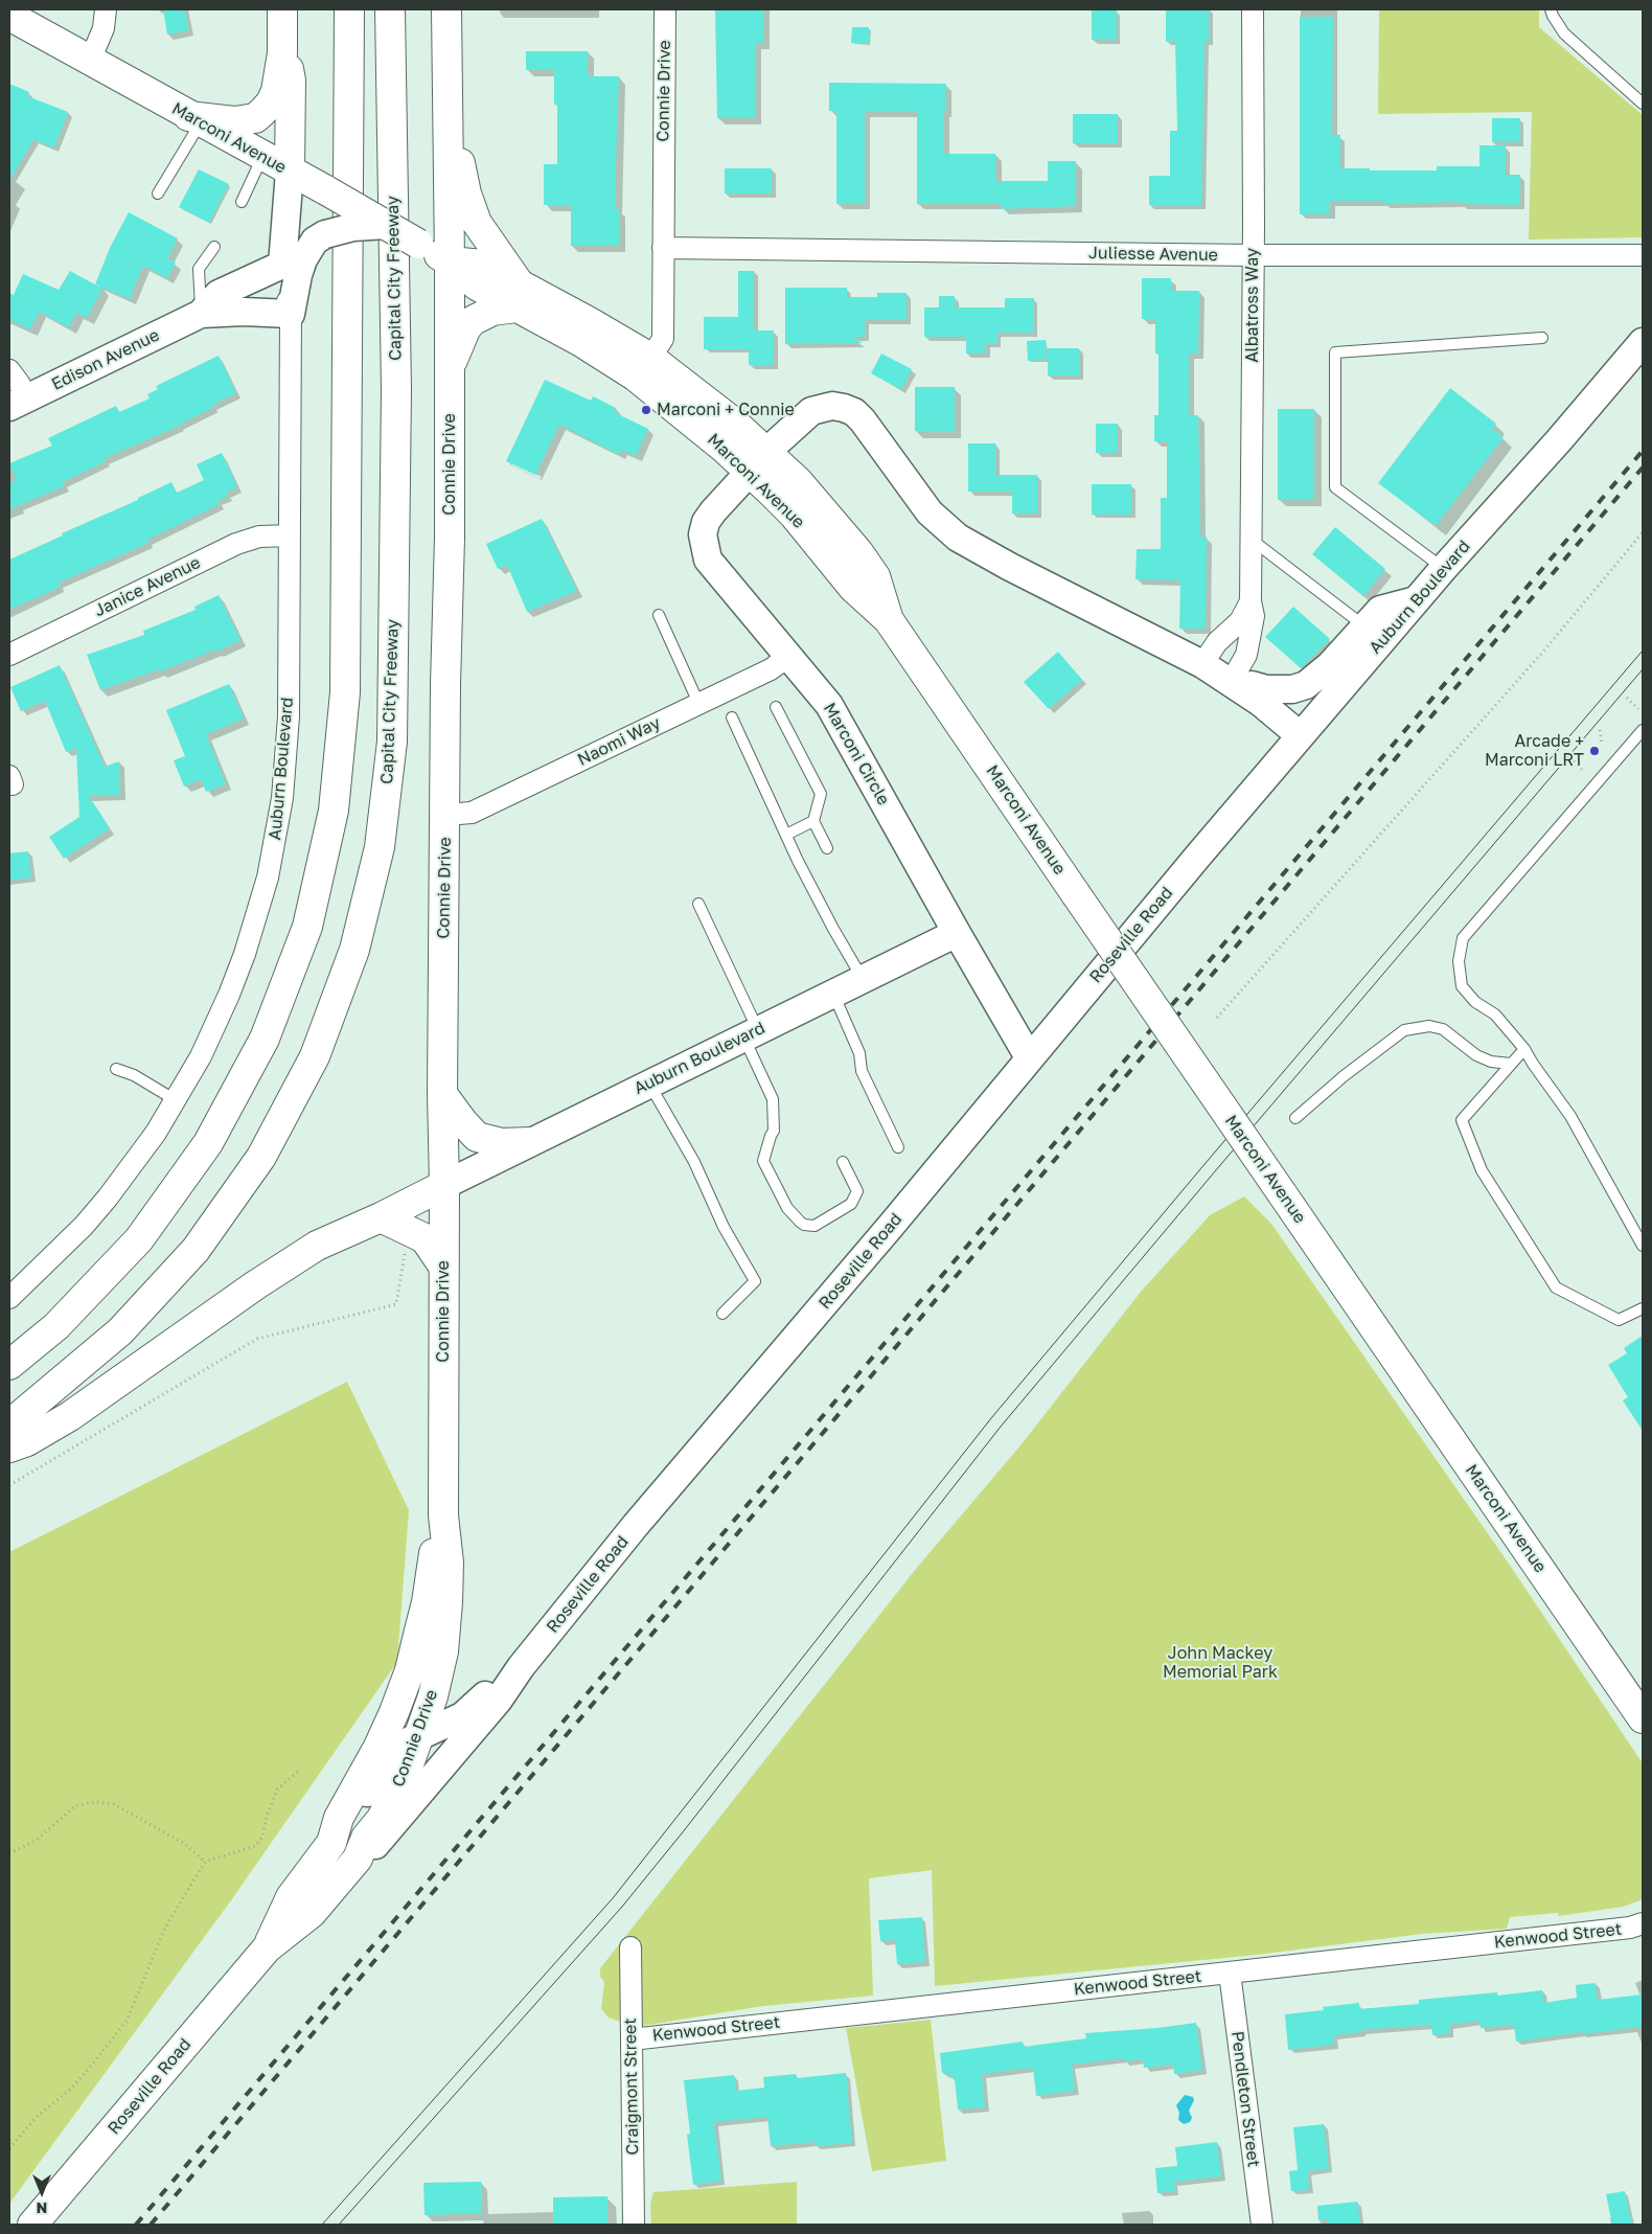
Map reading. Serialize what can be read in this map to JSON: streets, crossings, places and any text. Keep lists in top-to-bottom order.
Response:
{
  "streets": {
    "main road": [
      "Connie Drive",
      "Marconi Avenue",
      "Capital City Freeway",
      "Roseville Road"
    ],
    "street": [
      "Juliesse Avenue",
      "Albatross Way",
      "Edison Avenue",
      "Janice Avenue",
      "Auburn Boulevard",
      "Naomi Way",
      "Marconi Circle",
      "Kenwood Street",
      "Craigmont Street",
      "Pendleton Street"
    ]
  },
  "crossings": [
    ["Connie Drive", "Marconi Avenue"],
    ["Connie Drive", "Juliesse Avenue"],
    ["Connie Drive", "Auburn Boulevard"],
    ["Connie Drive", "Naomi Way"],
    ["Connie Drive", "Roseville Road"],
    ["Marconi Avenue", "Albatross Way"],
    ["Marconi Avenue", "Auburn Boulevard"],
    ["Marconi Avenue", "Marconi Circle"],
    ["Juliesse Avenue", "Albatross Way"],
    ["Edison Avenue", "Auburn Boulevard"],
    ["Janice Avenue", "Auburn Boulevard"],
    ["Auburn Boulevard", "Marconi Circle"],
    ["Auburn Boulevard", "Roseville Road"],
    ["Naomi Way", "Marconi Circle"],
    ["Marconi Circle", "Roseville Road"],
    ["Kenwood Street", "Craigmont Street"],
    ["Kenwood Street", "Pendleton Street"]
  ],
  "parks": ["John Mackey Memorial Park"],
  "places": ["Marconi + Connie", "Arcade + Marconi LRT"],
  "north": "bottom"
}
